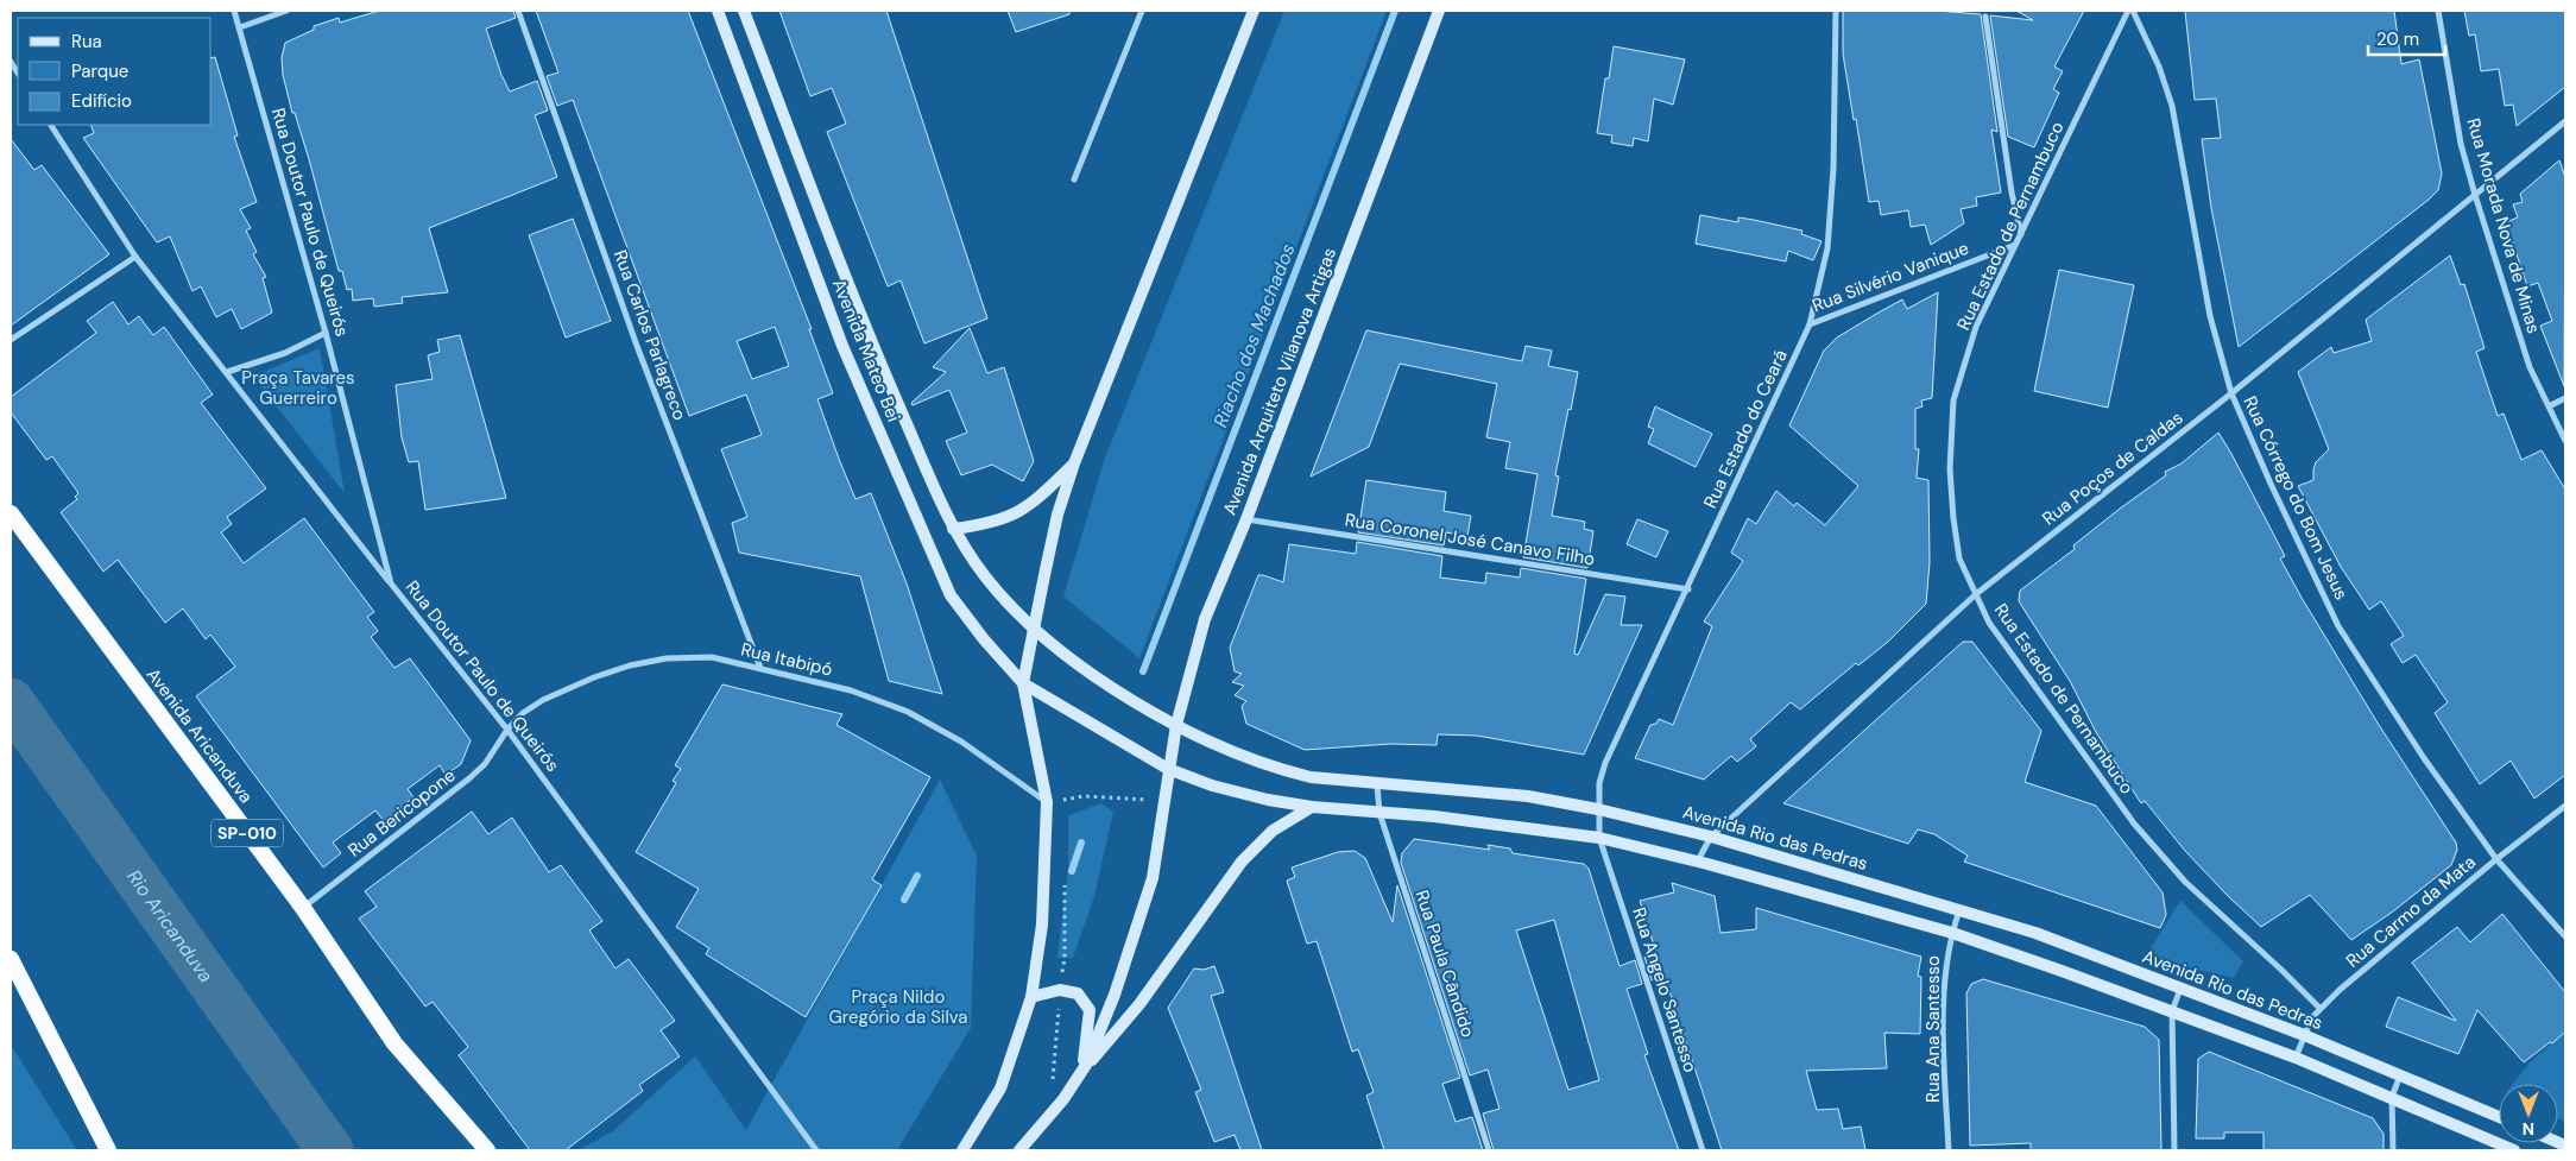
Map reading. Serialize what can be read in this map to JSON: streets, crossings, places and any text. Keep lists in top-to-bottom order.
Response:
{
  "streets": {
    "highway": ["Avenida Aricanduva", "SP-010"],
    "main road": ["Avenida Mateo Bei", "Avenida Arquiteto Vilanova Artigas", "Avenida Rio das Pedras"],
    "street": [
      "Rua Doutor Paulo de Queirós",
      "Rua Estado de Pernambuco",
      "Rua Morada Nova de Minas",
      "Rua Silvério Vanique",
      "Rua Carlos Parlagreco",
      "Rua Estado do Ceará",
      "Rua Poços de Caldas",
      "Rua Córrego do Bom Jesus",
      "Rua Coronel José Canavo Filho",
      "Rua Itabipó",
      "Rua Bericopone",
      "Rua Carmo da Mata",
      "Rua Paula Cândido",
      "Rua Angelo Santesso",
      "Rua Ana Santesso"
    ]
  },
  "crossings": [
    ["Rua Doutor Paulo de Queirós", "Rua Itabipó"],
    ["Rua Doutor Paulo de Queirós", "Rua Bericopone"],
    ["Rua Estado de Pernambuco", "Rua Silvério Vanique"],
    ["Rua Estado de Pernambuco", "Rua Poços de Caldas"],
    ["Rua Estado de Pernambuco", "Rua Carmo da Mata"],
    ["Rua Morada Nova de Minas", "Rua Poços de Caldas"],
    ["Rua Silvério Vanique", "Rua Estado do Ceará"],
    ["Rua Carlos Parlagreco", "Rua Itabipó"],
    ["Avenida Mateo Bei", "Avenida Rio das Pedras"],
    ["Avenida Arquiteto Vilanova Artigas", "Rua Coronel José Canavo Filho"],
    ["Avenida Arquiteto Vilanova Artigas", "Avenida Rio das Pedras"],
    ["Rua Estado do Ceará", "Rua Coronel José Canavo Filho"],
    ["Rua Estado do Ceará", "Avenida Rio das Pedras"],
    ["Rua Estado do Ceará", "Rua Angelo Santesso"],
    ["Rua Poços de Caldas", "Rua Córrego do Bom Jesus"],
    ["Rua Poços de Caldas", "Avenida Rio das Pedras"],
    ["Rua Córrego do Bom Jesus", "Rua Carmo da Mata"],
    ["Rua Itabipó", "Rua Bericopone"],
    ["Avenida Aricanduva", "Rua Bericopone"],
    ["Avenida Rio das Pedras", "Rua Carmo da Mata"],
    ["Avenida Rio das Pedras", "Rua Paula Cândido"],
    ["Avenida Rio das Pedras", "Rua Ana Santesso"]
  ],
  "water": ["Riacho dos Machados", "Rio Aricanduva"],
  "parks": ["Praça Tavares Guerreiro", "Praça Nildo Gregório da Silva"],
  "legend": ["Rua", "Parque", "Edifício"],
  "scale_bar": "20 m",
  "north": "bottom"
}
